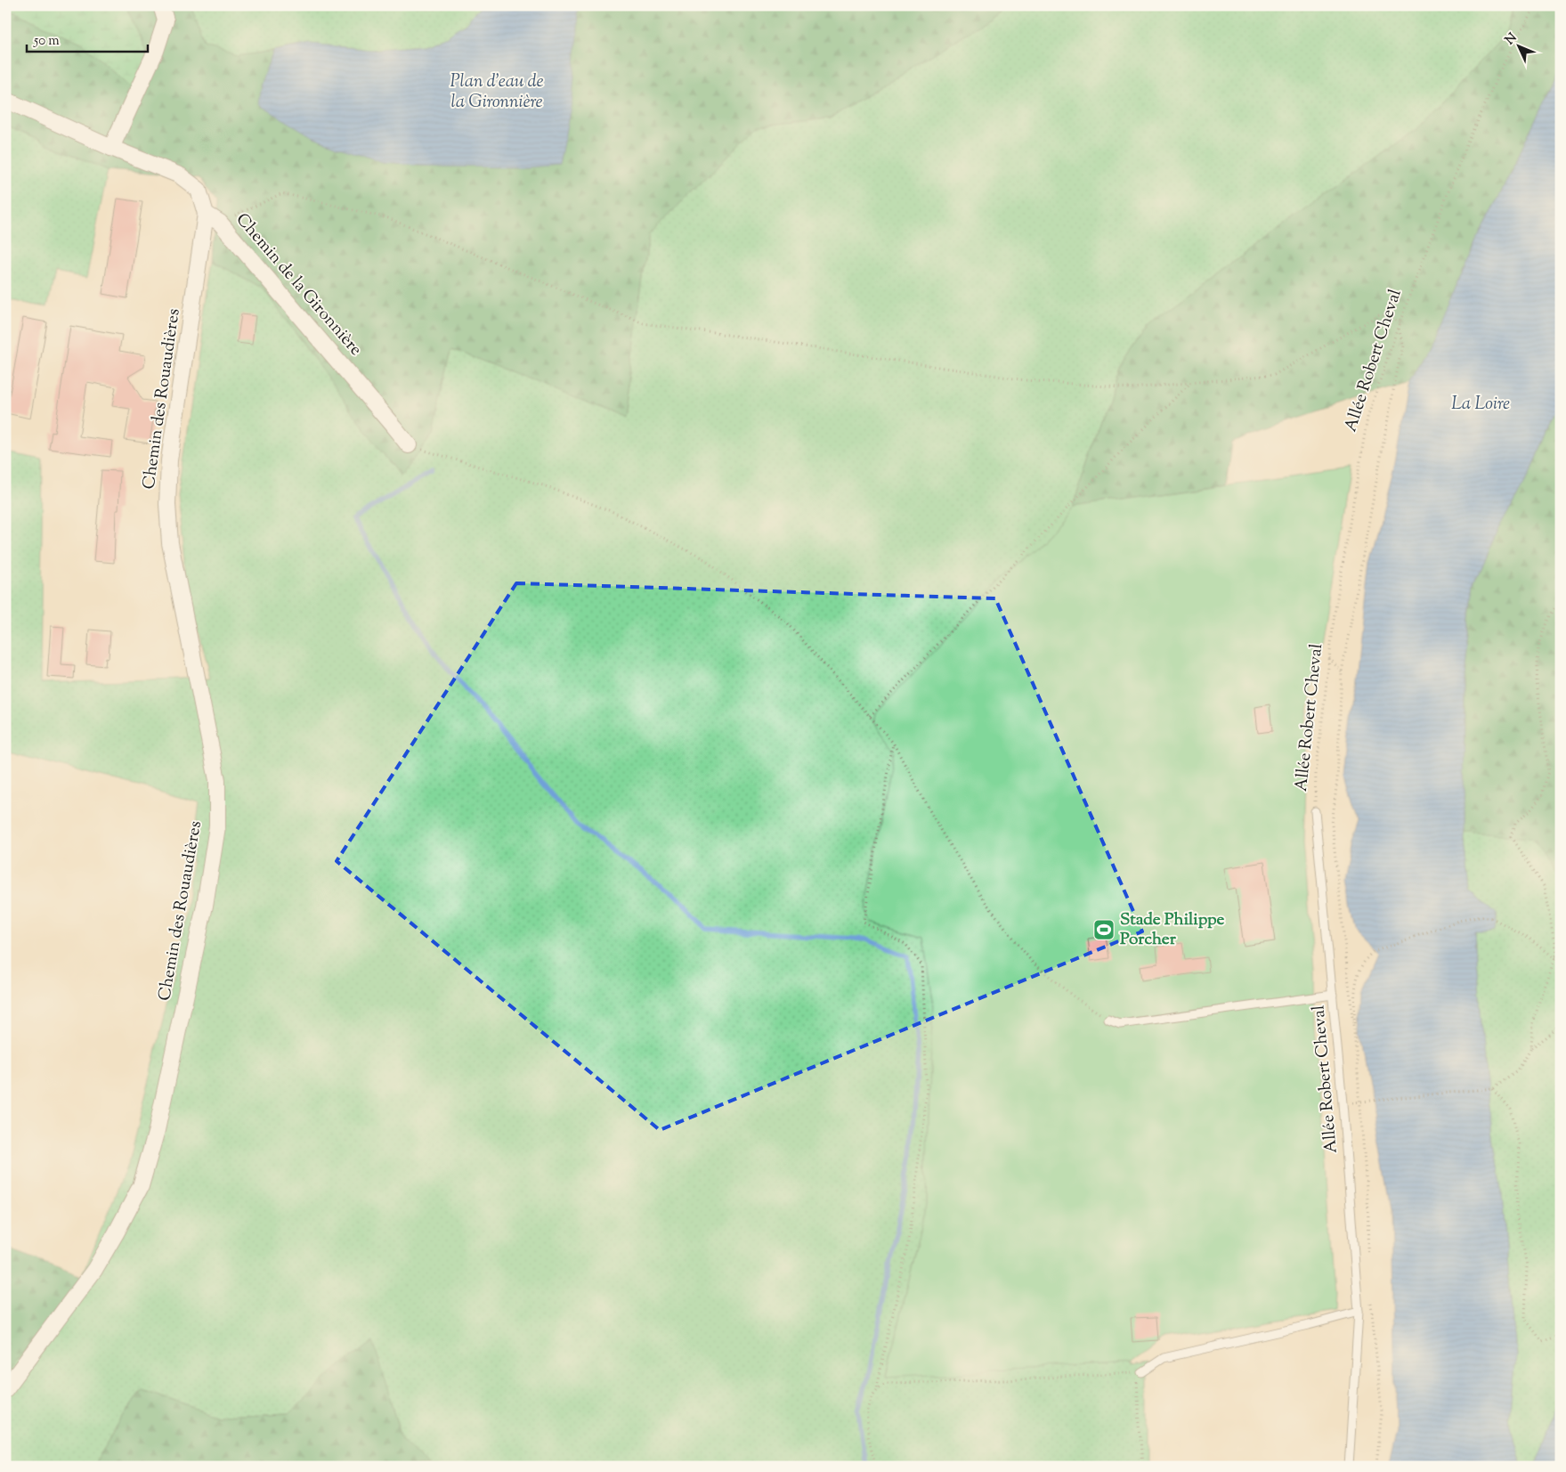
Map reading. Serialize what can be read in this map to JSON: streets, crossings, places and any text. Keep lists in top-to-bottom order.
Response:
{
  "streets": {
    "street": ["Chemin de la Gironnière", "Chemin des Rouaudières"],
    "lane": ["Allée Robert Cheval"]
  },
  "crossings": [
    ["Chemin de la Gironnière", "Chemin des Rouaudières"]
  ],
  "water": ["Plan d'eau de la Gironnière", "La Loire"],
  "places": {
    "sports": ["Stade Philippe Porcher"]
  },
  "scale_bar": "50 m",
  "north": "top left"
}
